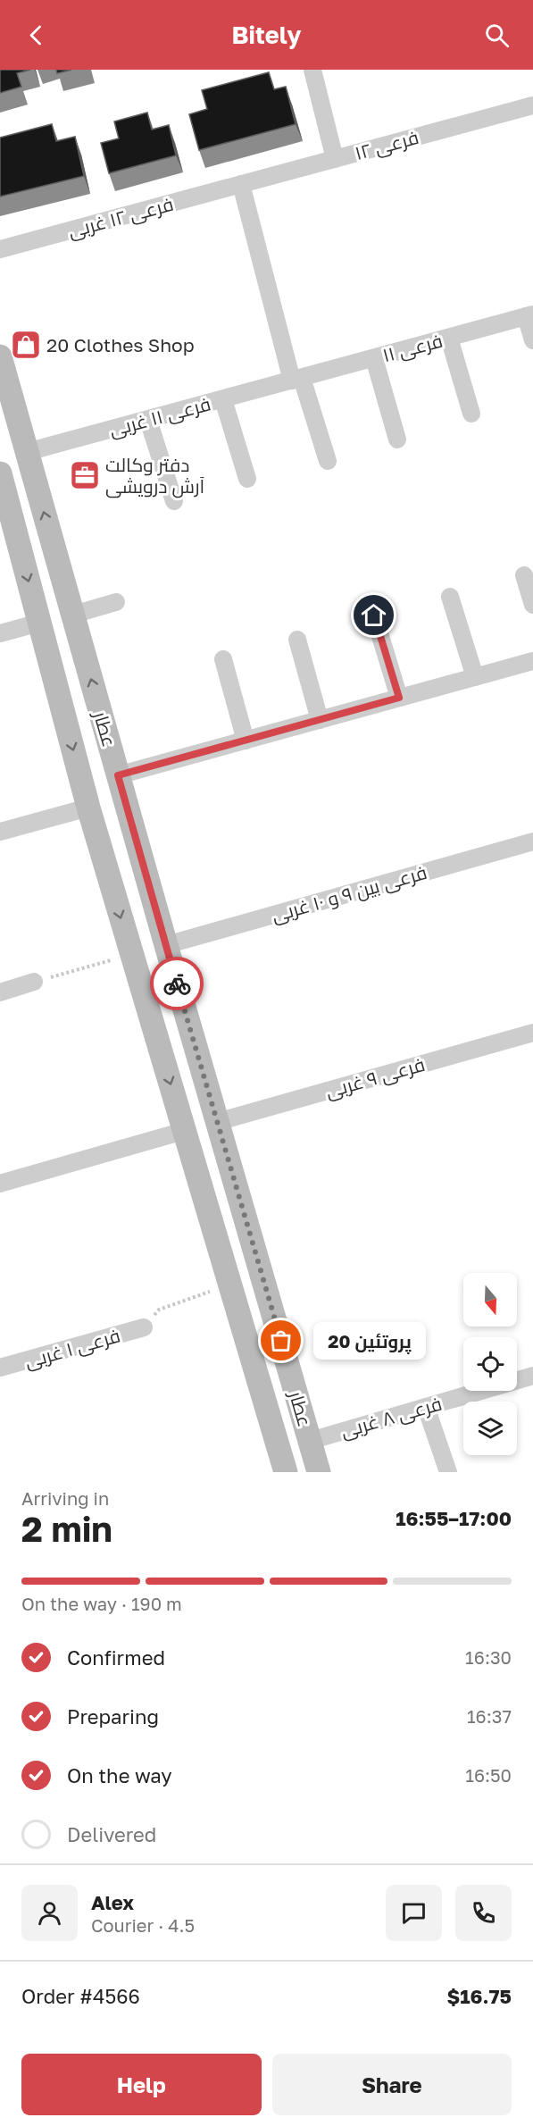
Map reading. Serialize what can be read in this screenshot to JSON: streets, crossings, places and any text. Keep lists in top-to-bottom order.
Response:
{
  "streets": {
    "main road": ["عطار"],
    "street": [
      "فرعی ۱۲",
      "فرعی ۱۲ غربی",
      "فرعی ۱۱",
      "فرعی ۱۱ غربی",
      "فرعی بین ۹ و ۱۰ غربی",
      "فرعی ۹ غربی",
      "فرعی ۱ غربی",
      "فرعی ۸ غربی"
    ]
  },
  "crossings": [
    ["فرعی ۱۲", "فرعی ۱۲ غربی"],
    ["فرعی ۱۱", "فرعی ۱۱ غربی"],
    ["فرعی ۱۱ غربی", "عطار"],
    ["عطار", "فرعی بین ۹ و ۱۰ غربی"],
    ["عطار", "فرعی ۹ غربی"],
    ["عطار", "فرعی ۸ غربی"]
  ],
  "places": {
    "shop": ["20 Clothes Shop"],
    "office": ["دفتر وکالت آرش درویشی"],
    "other": ["پروتئین 20"]
  },
  "north": "bottom",
  "page": {
    "header": "Bitely",
    "bubble": "پروتئین 20",
    "heading": ["2 min", "Arriving in", "16:55–17:00"],
    "panel": [
      "Alex",
      "Courier · 4.5",
      "Order #4566",
      "$16.75"
    ],
    "bar": "On the way · 190 m",
    "list": [
      ["Confirmed", "16:30"],
      ["Preparing", "16:37"],
      ["On the way", "16:50"],
      "Delivered"
    ],
    "buttons": ["Help", "Share"]
  }
}
